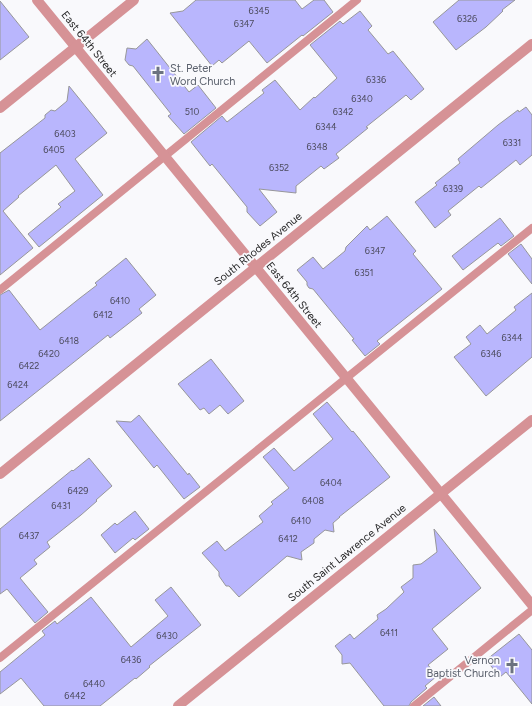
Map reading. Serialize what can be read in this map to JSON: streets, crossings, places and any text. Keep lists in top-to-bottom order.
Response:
{
  "streets": {
    "street": ["East 64th Street", "South Rhodes Avenue", "South Saint Lawrence Avenue"]
  },
  "crossings": [
    ["East 64th Street", "South Rhodes Avenue"],
    ["East 64th Street", "South Saint Lawrence Avenue"]
  ],
  "places": {
    "church": ["St. Peter Word Church", "Vernon Baptist Church"]
  },
  "house_numbers": [
    "6345",
    "6326",
    "6347",
    "6336",
    "6340",
    "510",
    "6342",
    "6344",
    "6403",
    "6331",
    "6348",
    "6405",
    "6352",
    "6339",
    "6347",
    "6351",
    "6410",
    "6412",
    "6344",
    "6418",
    "6420",
    "6346",
    "6422",
    "6424",
    "6404",
    "6429",
    "6408",
    "6431",
    "6410",
    "6437",
    "6412",
    "6411",
    "6430",
    "6436",
    "6440",
    "6442"
  ]
}
